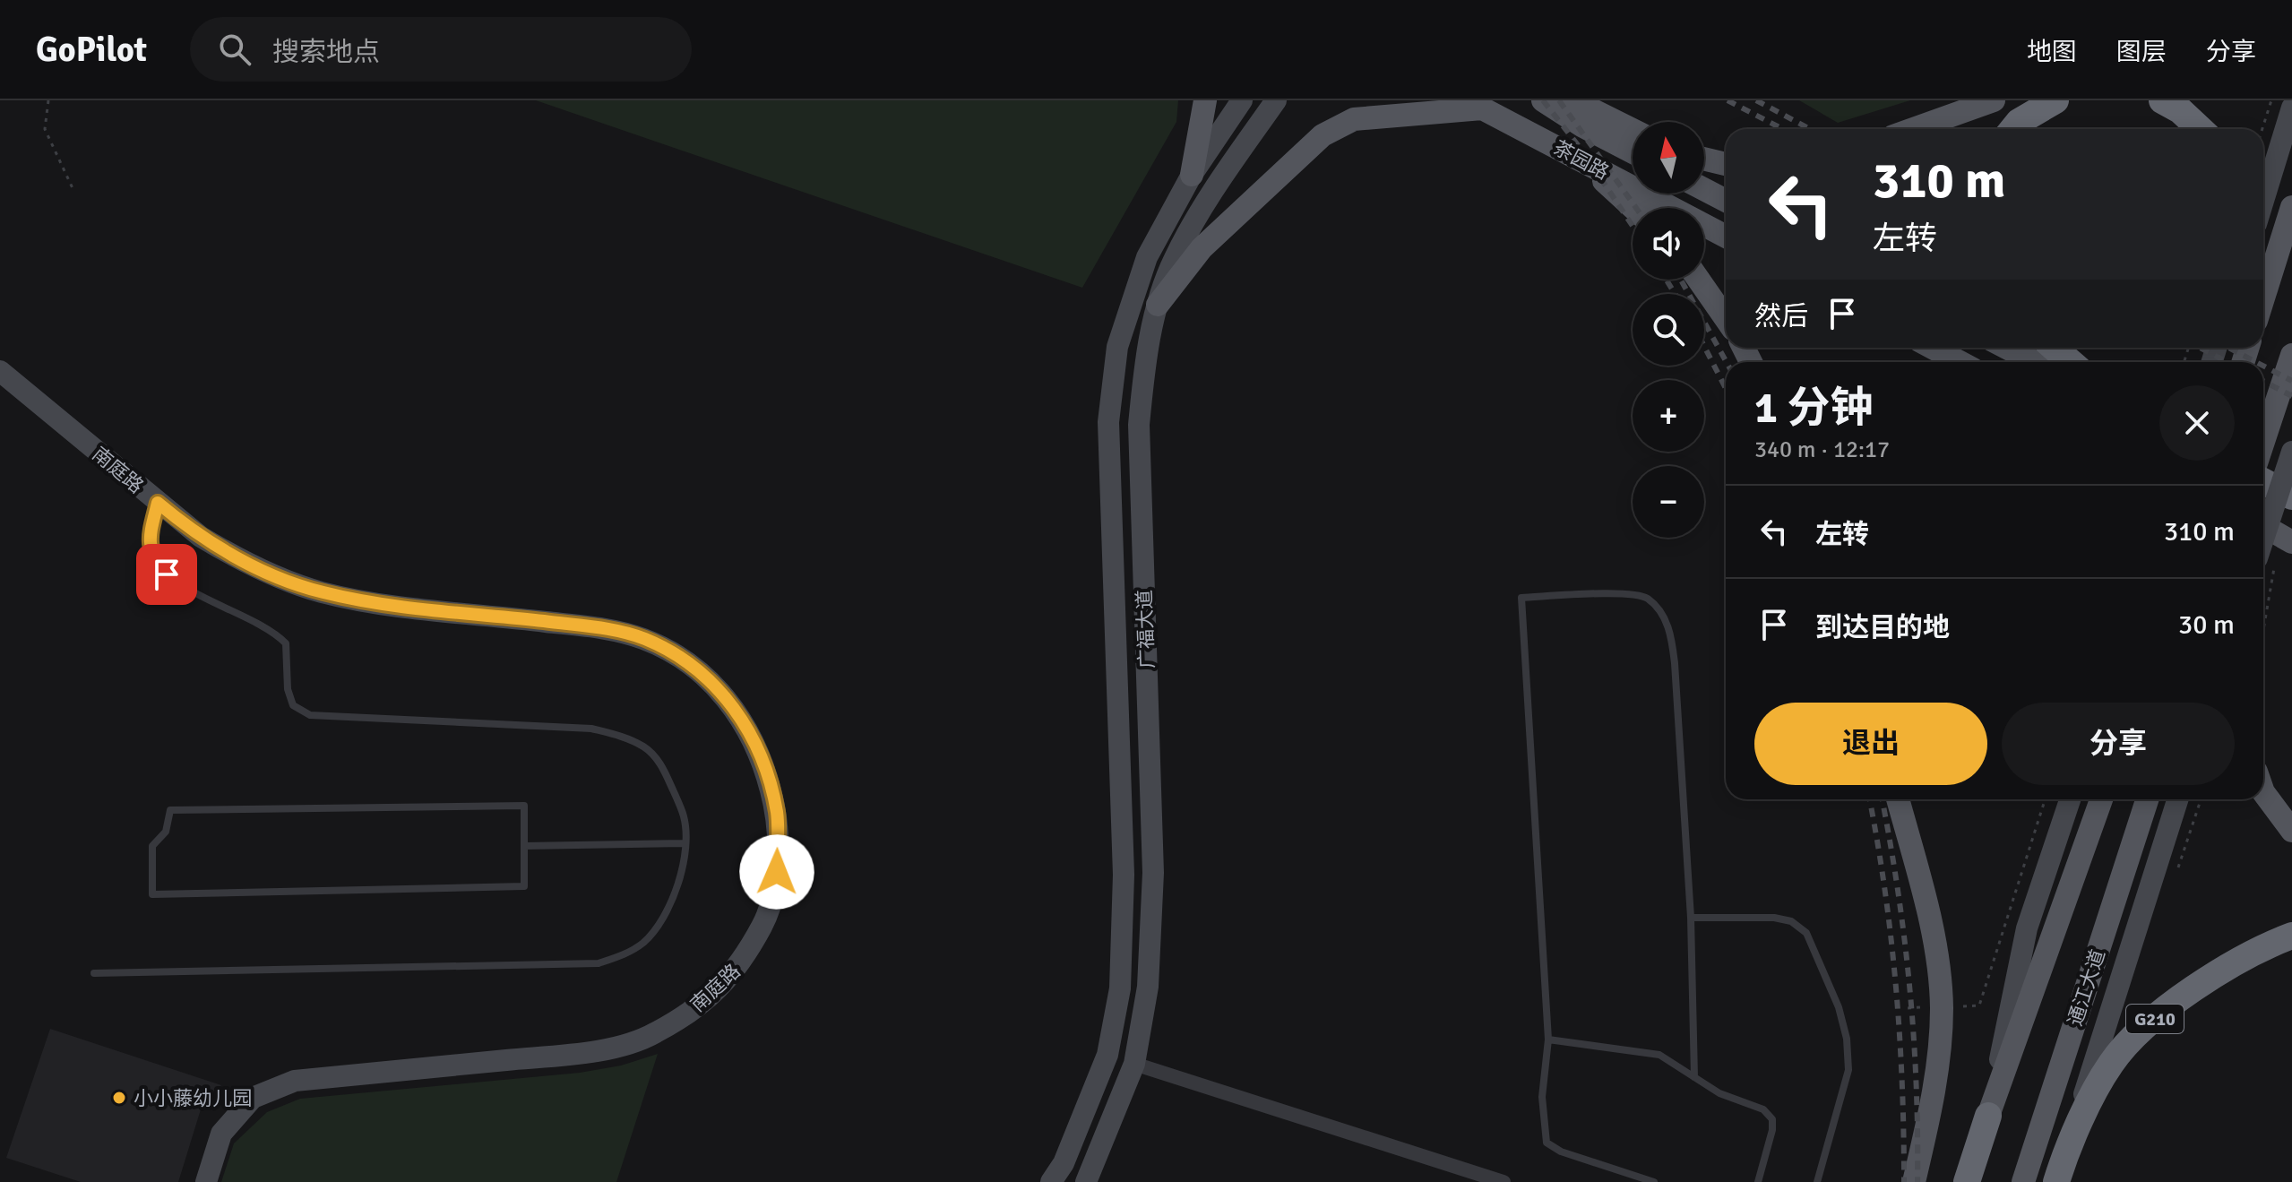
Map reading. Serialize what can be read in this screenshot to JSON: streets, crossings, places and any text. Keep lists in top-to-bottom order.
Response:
{
  "streets": {
    "highway": ["通江大道", "G210"],
    "main road": ["茶园路"],
    "street": ["南庭路", "广福大道"]
  },
  "crossings": [
    ["通江大道", "G210"]
  ],
  "places": ["小小藤幼儿园"],
  "north": "top",
  "page": {
    "header": "GoPilot",
    "search": "搜索地点",
    "nav": ["地图", "图层", "分享"],
    "map_buttons": ["+", "−"],
    "turn": ["310 m", "左转"],
    "then": "然后",
    "heading": ["1 分钟", "340 m · 12:17"],
    "list": [
      {
        "name": "左转",
        "value": "310 m"
      },
      {
        "name": "到达目的地",
        "value": "30 m"
      }
    ],
    "buttons": ["退出", "分享"]
  }
}
